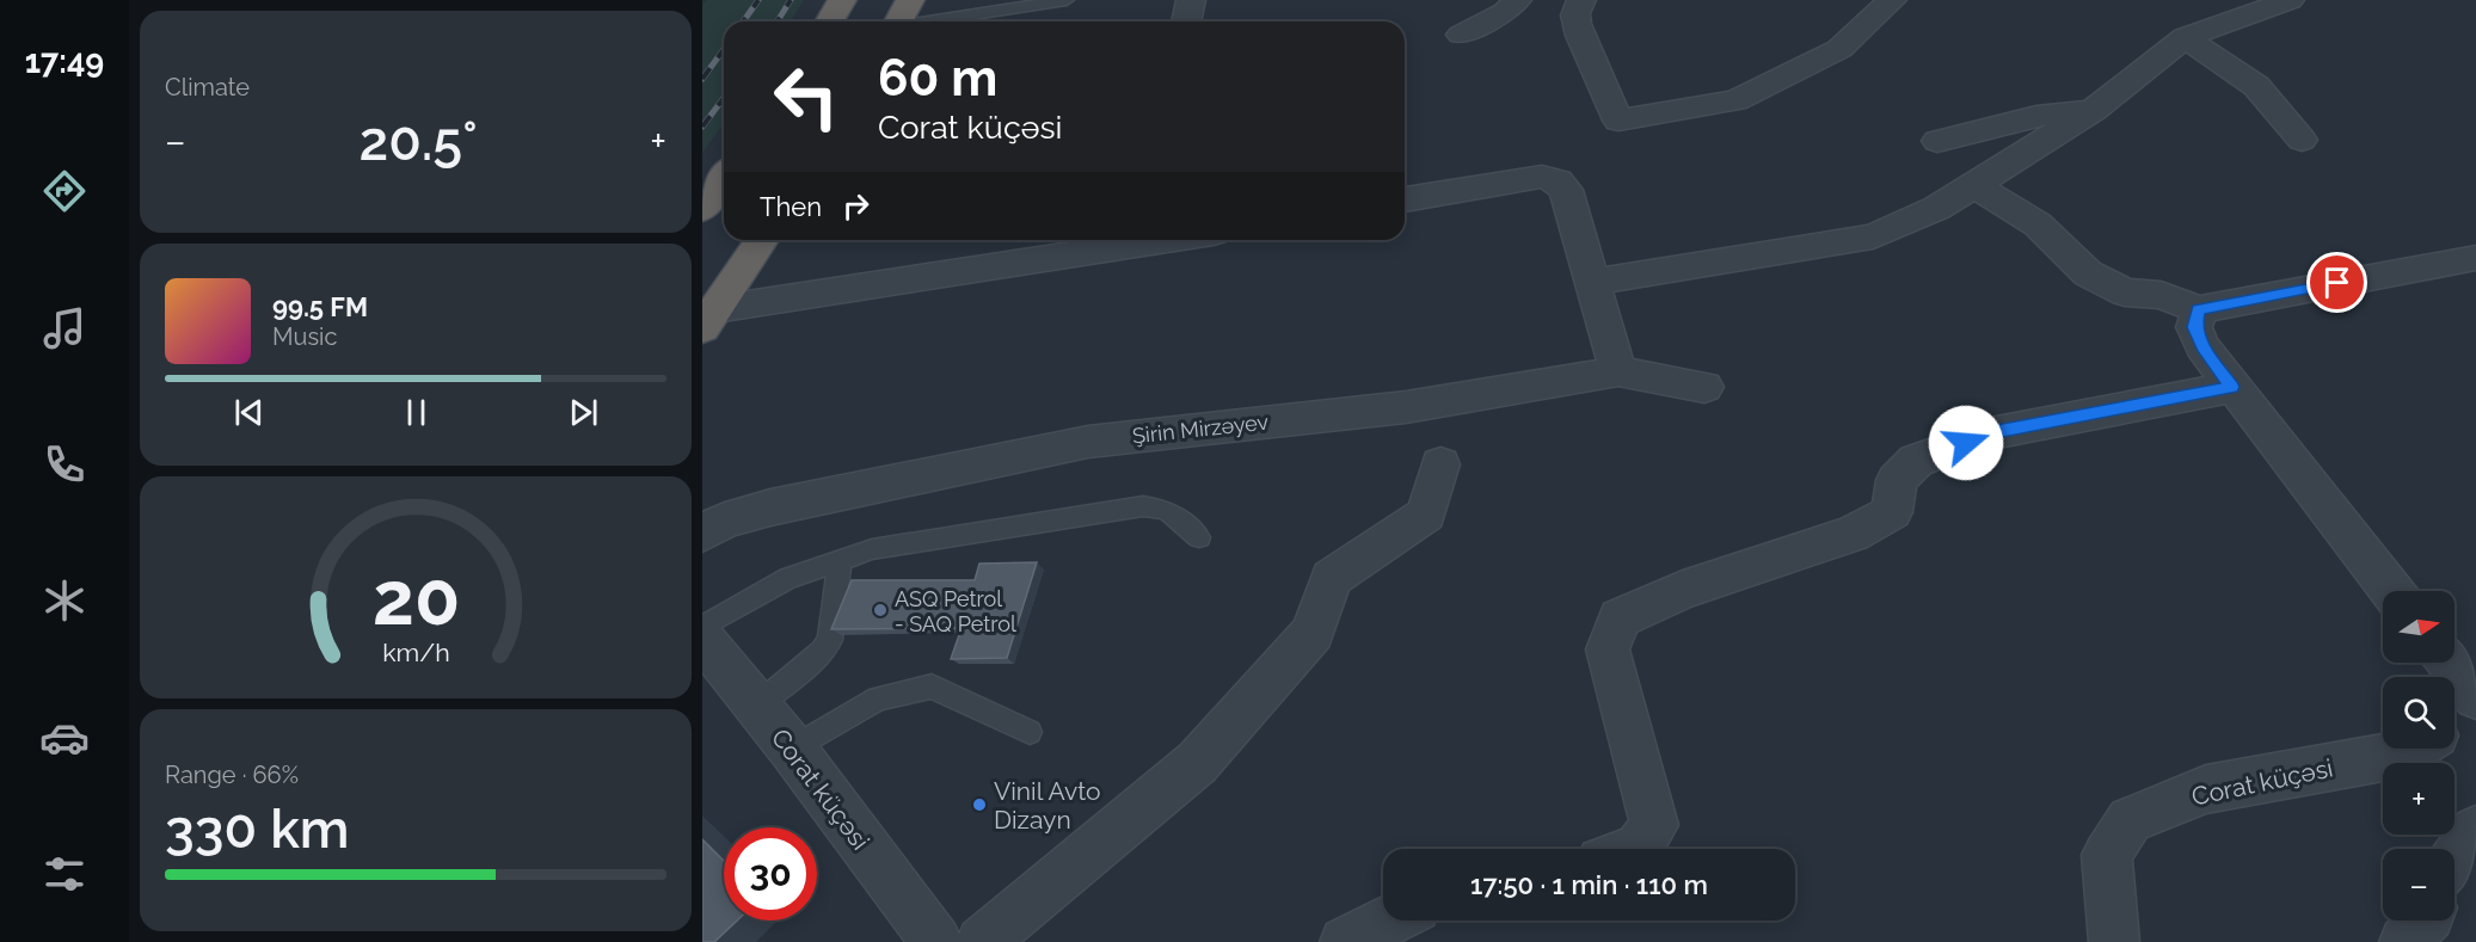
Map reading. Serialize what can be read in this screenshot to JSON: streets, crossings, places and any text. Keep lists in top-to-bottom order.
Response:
{
  "streets": {
    "street": ["Şirin Mirzəyev", "Corat küçəsi"]
  },
  "places": ["ASQ Petrol - SAQ Petrol", "Vinil Avto Dizayn"],
  "north": "right",
  "page": {
    "tabs": "17:49",
    "tile": [
      "Climate",
      ["Range · 66%", "330 km"]
    ],
    "turn": ["60 m", "Corat küçəsi"],
    "heat": ["−", "20.5°", "+"],
    "then": "Then",
    "song": ["99.5 FM", "Music"],
    "map_buttons": ["+", "−"],
    "limit": "30",
    "trip": "17:50 · 1 min · 110 m",
    "gauge": ["20", "km/h"]
  }
}
